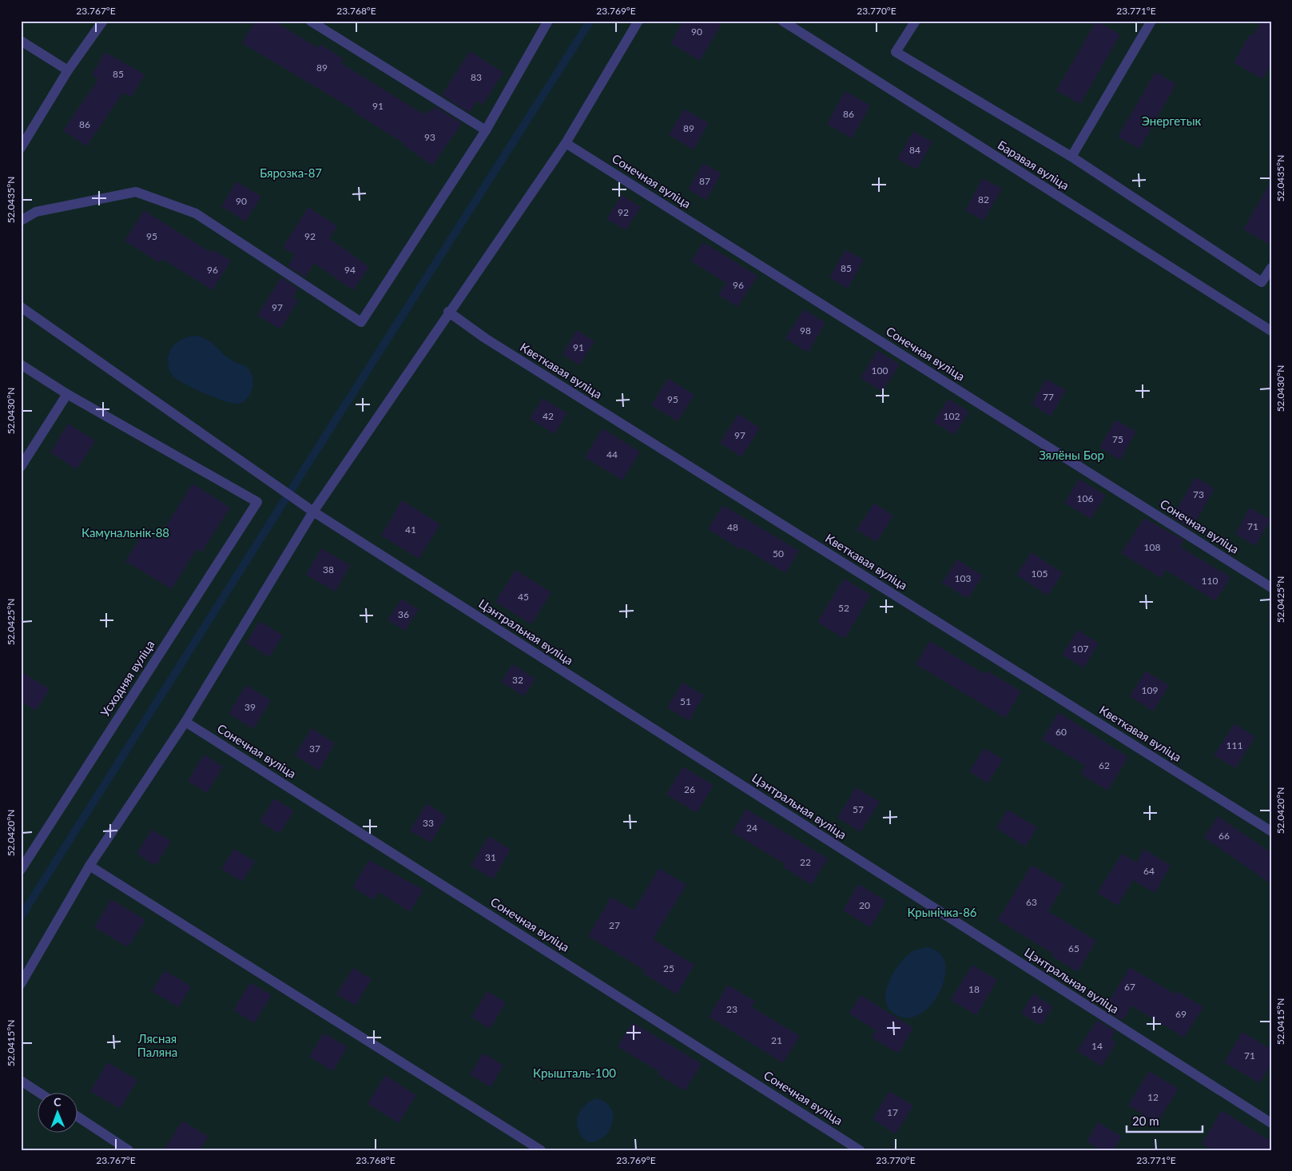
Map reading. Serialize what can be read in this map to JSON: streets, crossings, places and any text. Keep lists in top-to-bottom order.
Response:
{
  "streets": {
    "lane": [
      "Баравая вуліца",
      "Сонечная вуліца",
      "Кветкавая вуліца",
      "Цэнтральная вуліца",
      "Усходняя вуліца"
    ]
  },
  "parks": [
    "Энергетык",
    "Бярозка-87",
    "Зялёны Бор",
    "Камунальнік-88",
    "Крынічка-86",
    "Лясная Паляна",
    "Крышталь-100"
  ],
  "house_numbers": [
    "90",
    "89",
    "85",
    "83",
    "91",
    "86",
    "86",
    "89",
    "93",
    "84",
    "87",
    "82",
    "90",
    "92",
    "95",
    "92",
    "85",
    "96",
    "94",
    "96",
    "97",
    "98",
    "91",
    "100",
    "77",
    "95",
    "42",
    "102",
    "97",
    "75",
    "44",
    "73",
    "106",
    "71",
    "48",
    "41",
    "108",
    "50",
    "38",
    "105",
    "103",
    "110",
    "45",
    "52",
    "36",
    "107",
    "32",
    "109",
    "51",
    "39",
    "60",
    "111",
    "37",
    "62",
    "26",
    "57",
    "33",
    "24",
    "66",
    "31",
    "22",
    "64",
    "63",
    "20",
    "27",
    "65",
    "25",
    "67",
    "18",
    "23",
    "16",
    "69",
    "21",
    "14",
    "71",
    "12",
    "17"
  ],
  "scale_bar": "20 m",
  "north": "top",
  "coordinates": [
    "23.767°E",
    "23.768°E",
    "23.769°E",
    "23.770°E",
    "23.771°E",
    "52.0435°N",
    "52.0430°N",
    "52.0425°N",
    "52.0420°N",
    "52.0415°N"
  ]
}
